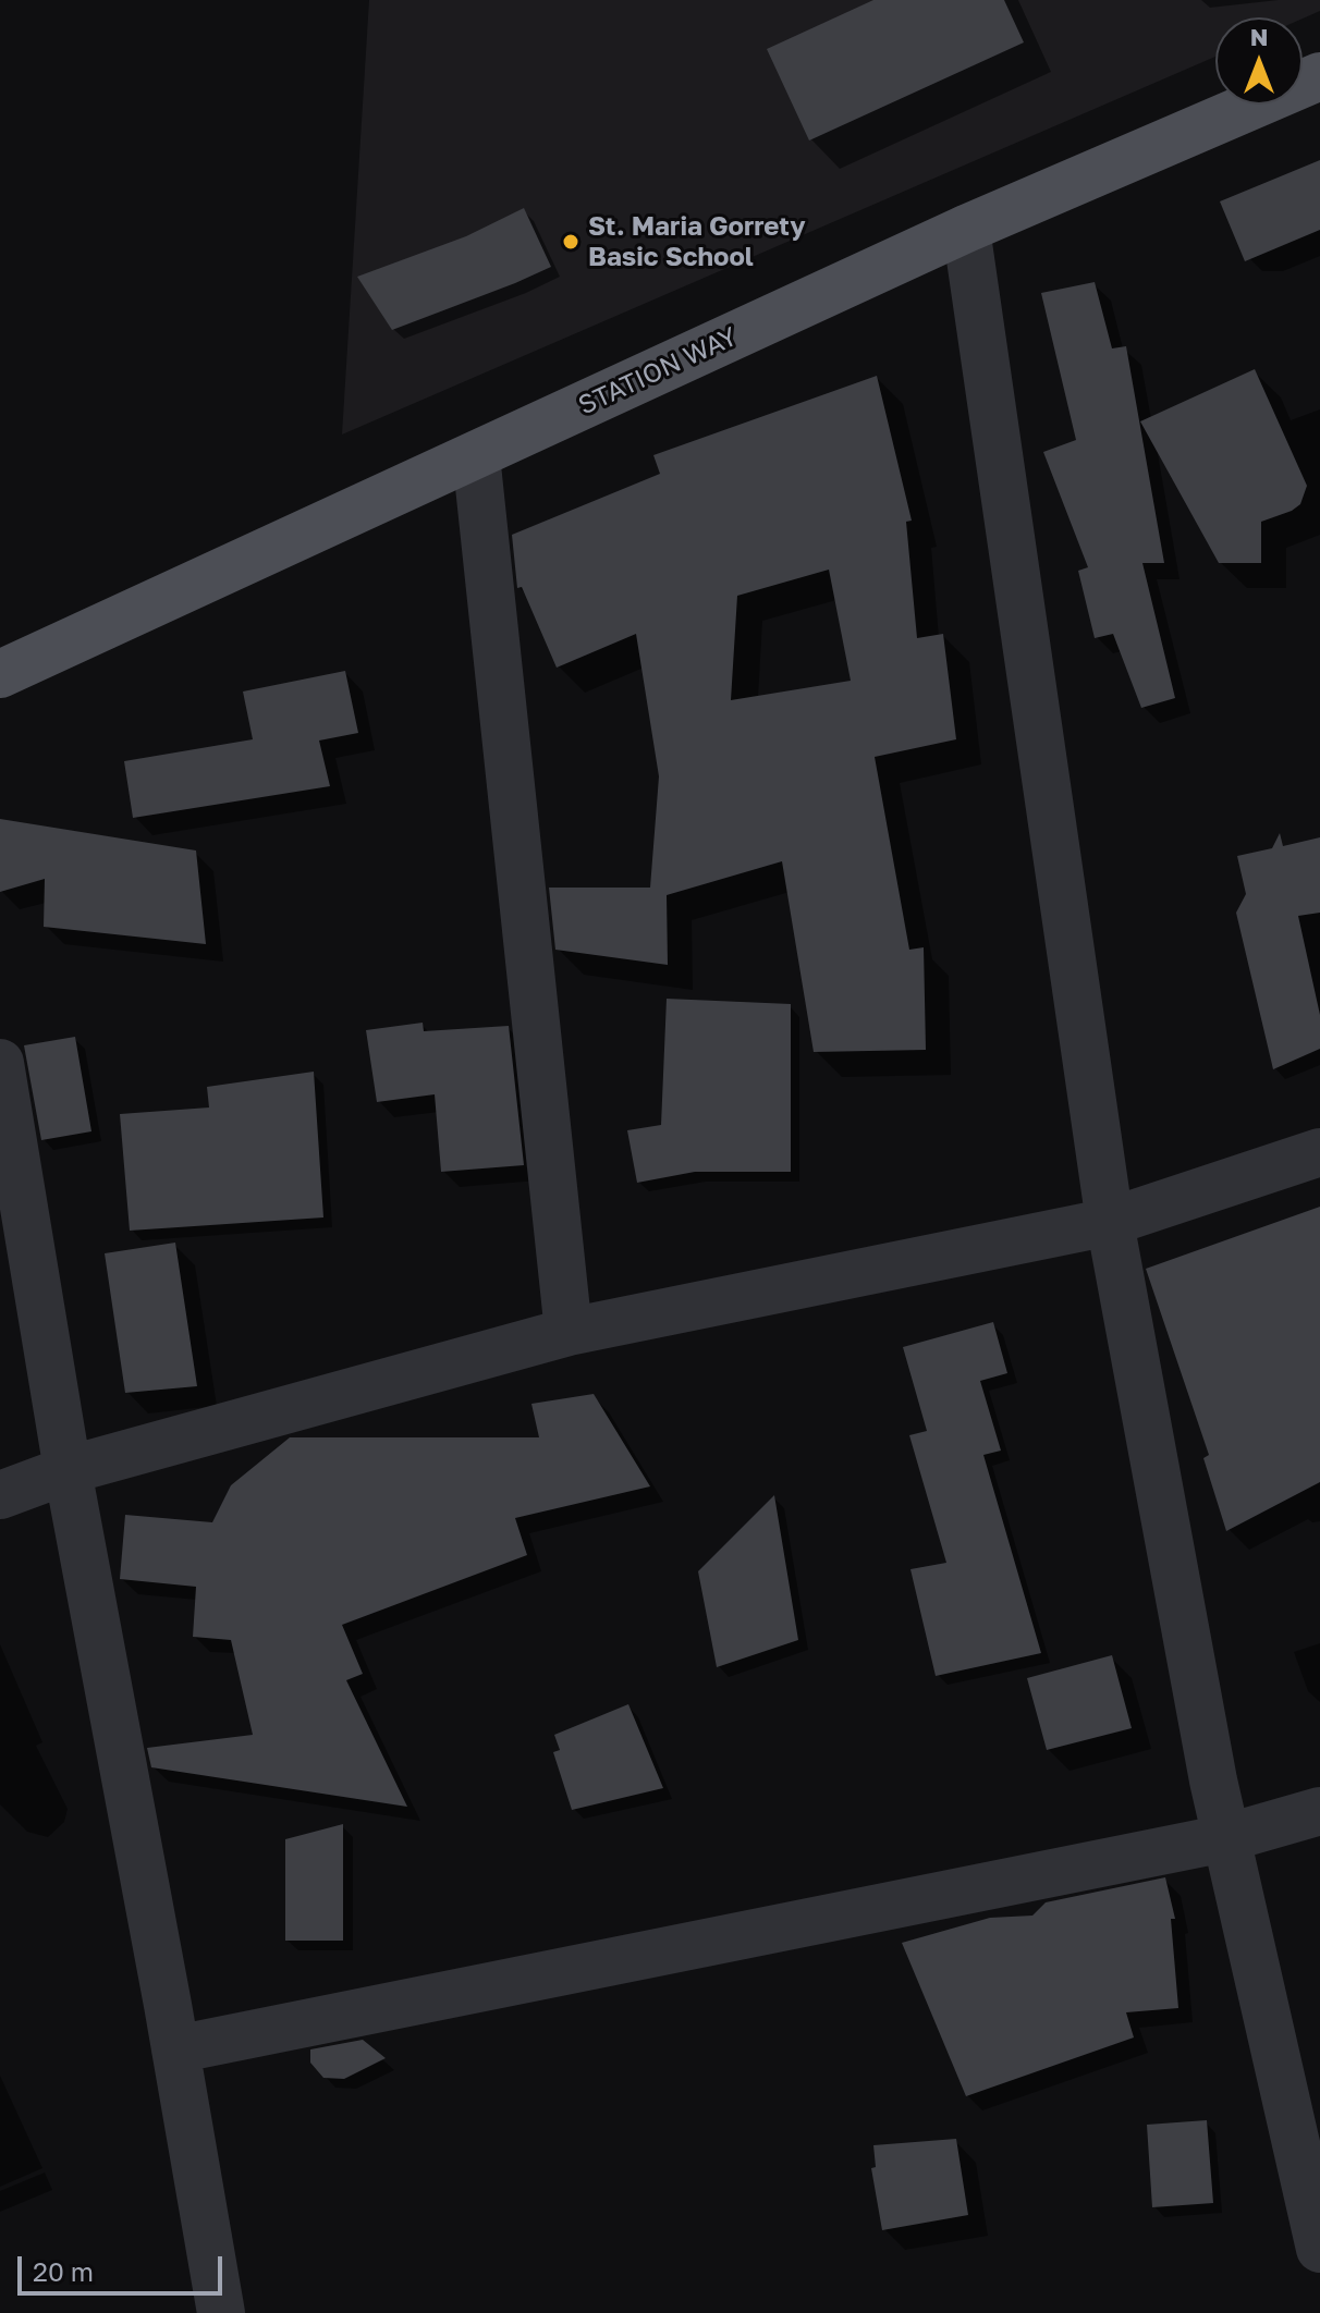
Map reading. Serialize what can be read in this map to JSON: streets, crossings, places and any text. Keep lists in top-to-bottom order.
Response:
{
  "streets": {
    "main road": ["STATION WAY"]
  },
  "places": ["St. Maria Gorrety Basic School"],
  "scale_bar": "20 m",
  "north": "top"
}
